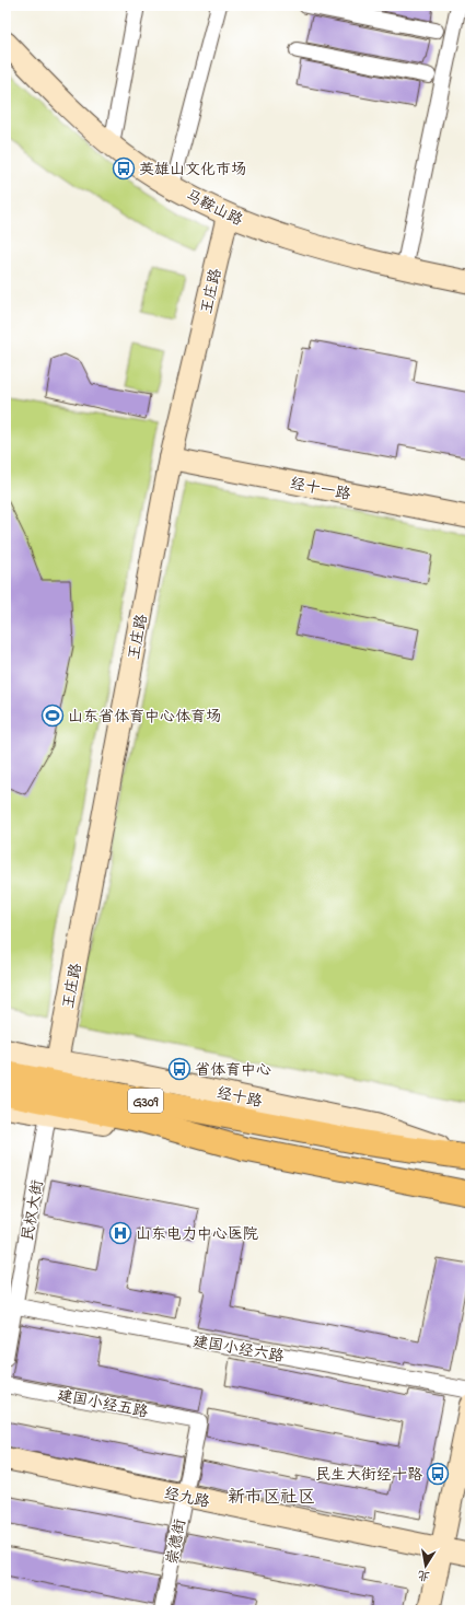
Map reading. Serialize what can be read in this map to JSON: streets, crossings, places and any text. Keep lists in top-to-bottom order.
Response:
{
  "streets": {
    "highway": ["经十路", "G309"],
    "main road": [
      "马鞍山路",
      "王庄路",
      "经十一路",
      "经九路"
    ],
    "street": [
      "民权大街",
      "建国小经六路",
      "建国小经五路",
      "崇德街"
    ]
  },
  "crossings": [
    ["马鞍山路", "王庄路"],
    ["王庄路", "经十一路"],
    ["王庄路", "经十路"],
    ["民权大街", "建国小经六路"],
    ["建国小经五路", "崇德街"],
    ["经九路", "崇德街"]
  ],
  "districts": ["新市区社区"],
  "places": {
    "bus stop": ["英雄山文化市场", "省体育中心", "民生大街经十路"],
    "sports": ["山东省体育中心体育场"],
    "hospital": ["山东电力中心医院"]
  },
  "north": "bottom"
}
